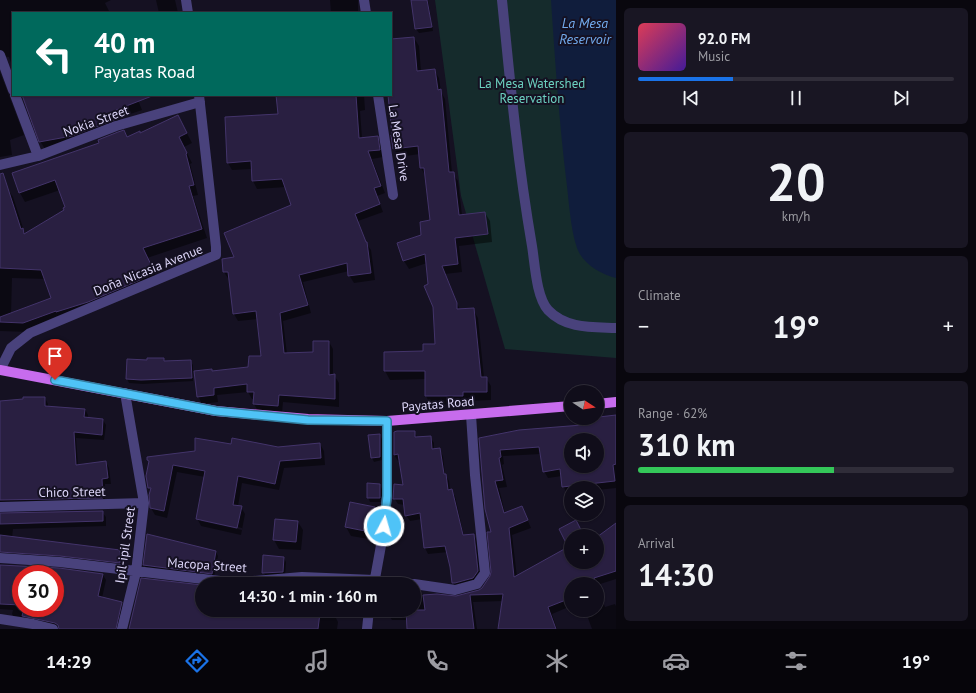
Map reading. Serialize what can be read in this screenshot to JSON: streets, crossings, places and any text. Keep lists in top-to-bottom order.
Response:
{
  "streets": {
    "main road": ["Payatas Road"],
    "street": [
      "Nokia Street",
      "La Mesa Drive",
      "Doña Nicasia Avenue",
      "Chico Street",
      "Ipil-ipil Street",
      "Macopa Street"
    ]
  },
  "crossings": [
    ["Nokia Street", "Doña Nicasia Avenue"],
    ["Doña Nicasia Avenue", "Payatas Road"],
    ["Payatas Road", "Ipil-ipil Street"],
    ["Payatas Road", "Macopa Street"],
    ["Chico Street", "Ipil-ipil Street"],
    ["Ipil-ipil Street", "Macopa Street"]
  ],
  "water": ["La Mesa Reservoir"],
  "parks": ["La Mesa Watershed Reservation"],
  "north": "right",
  "page": {
    "turn": ["40 m", "Payatas Road"],
    "song": ["92.0 FM", "Music"],
    "tile": [
      ["20", "km/h"],
      "Climate",
      ["Range · 62%", "310 km"],
      ["Arrival", "14:30"]
    ],
    "heat": ["−", "19°", "+"],
    "map_buttons": ["+", "−"],
    "limit": "30",
    "trip": "14:30 · 1 min · 160 m",
    "tabs": ["14:29", "19°"]
  }
}
